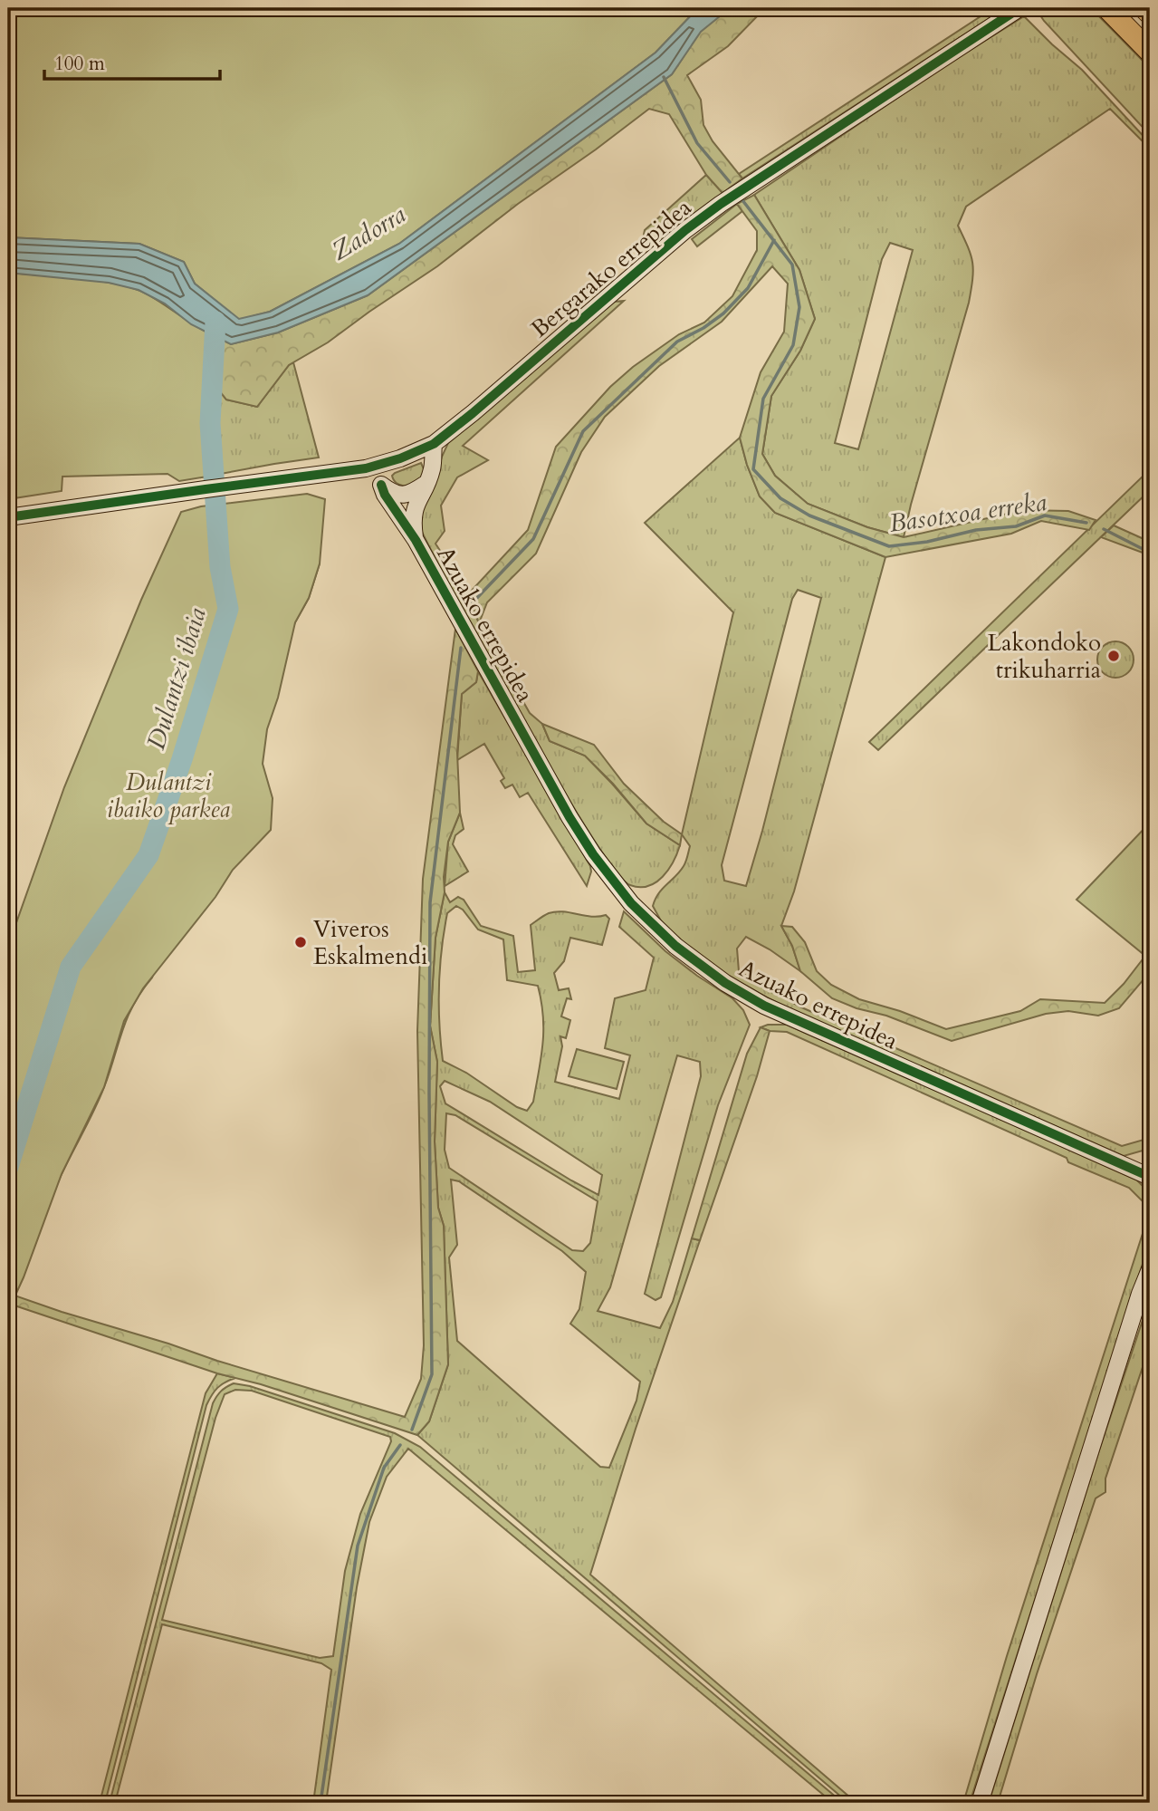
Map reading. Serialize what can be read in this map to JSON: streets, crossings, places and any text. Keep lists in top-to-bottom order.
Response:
{
  "streets": {
    "street": ["Bergarako errepidea", "Azuako errepidea"]
  },
  "water": ["Zadorra", "Basotxoa erreka", "Dulantzi ibaia"],
  "parks": ["Dulantzi ibaiko parkea"],
  "places": ["Lakondoko trikuharria", "Viveros Eskalmendi"],
  "scale_bar": "100 m"
}
